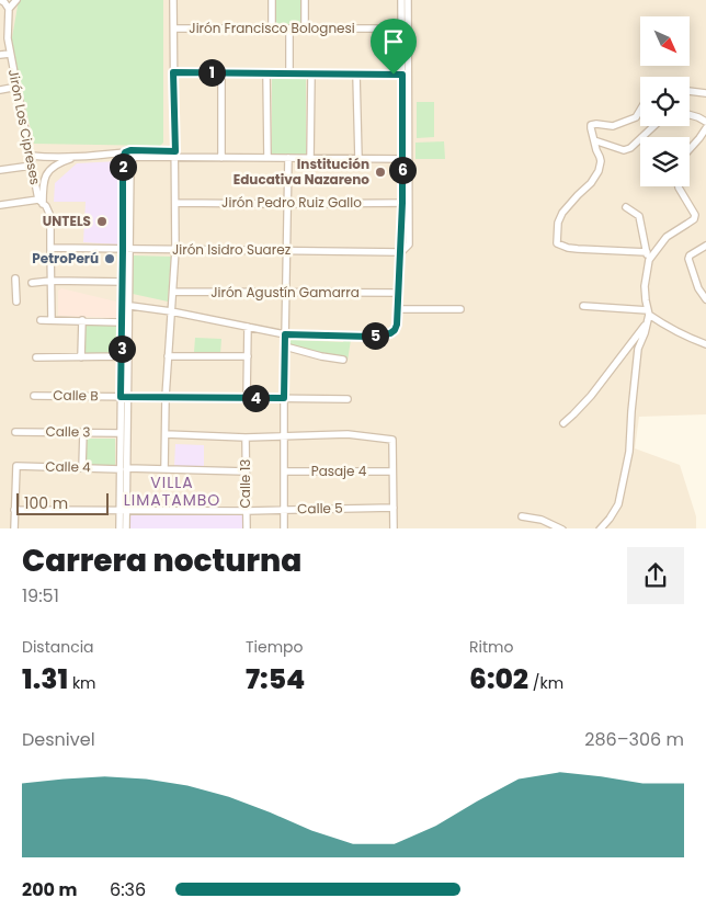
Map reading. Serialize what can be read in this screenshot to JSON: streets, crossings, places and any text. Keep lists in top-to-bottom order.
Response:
{
  "streets": {
    "street": [
      "Jirón Francisco Bolognesi",
      "Jirón Los Cipreses",
      "Jirón Pedro Ruiz Gallo",
      "Jirón Isidro Suarez",
      "Jirón Agustín Gamarra",
      "Calle B",
      "Calle 3",
      "Calle 4",
      "Pasaje 4",
      "Calle 13",
      "Calle 5"
    ]
  },
  "crossings": [
    ["Jirón Los Cipreses", "Jirón Isidro Suarez"],
    ["Calle 4", "Calle 13"],
    ["Calle 4", "Calle 5"],
    ["Calle 13", "Calle 5"]
  ],
  "districts": ["VILLA LIMATAMBO"],
  "places": ["Institución Educativa Nazareno", "UNTELS", "PetroPerú"],
  "scale_bar": "100 m",
  "north": "bottom right",
  "page": {
    "pins": [
      "1",
      "2",
      "6",
      "5",
      "3",
      "4"
    ],
    "scale": "100 m",
    "heading": ["Carrera nocturna", "19:51"],
    "stats": [
      ["Distancia", "1.31 km"],
      ["Tiempo", "7:54"],
      ["Ritmo", "6:02 /km"]
    ],
    "chart": ["Desnivel", "286–306 m"],
    "list": [
      {
        "name": "200 m",
        "note": "6:36"
      }
    ]
  }
}
